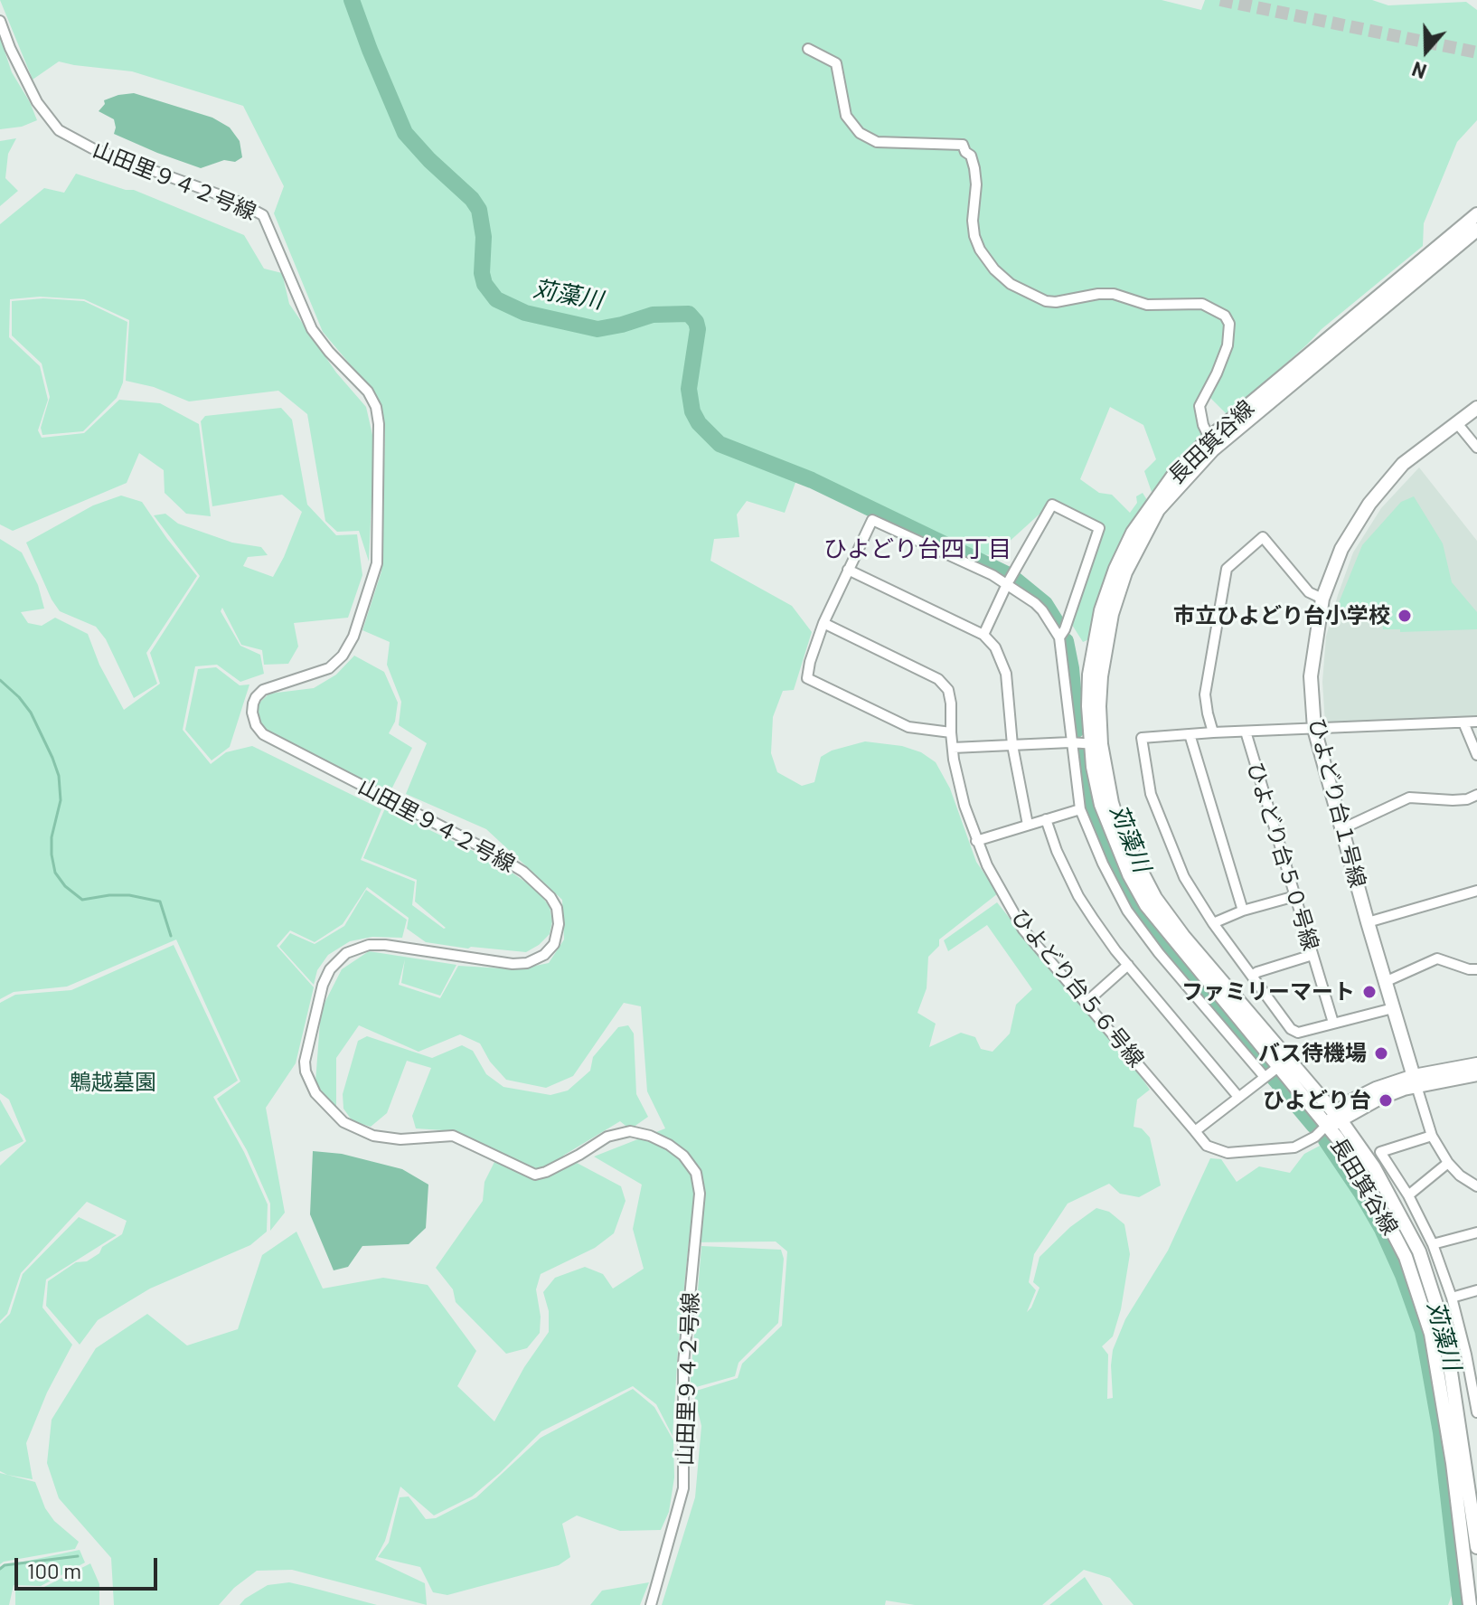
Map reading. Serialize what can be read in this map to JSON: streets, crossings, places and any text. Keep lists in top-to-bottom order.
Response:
{
  "streets": {
    "street": [
      "山田里９４２号線",
      "長田箕谷線",
      "ひよどり台１号線",
      "ひよどり台５０号線",
      "ひよどり台５６号線"
    ]
  },
  "crossings": [
    ["長田箕谷線", "ひよどり台５６号線"]
  ],
  "districts": ["ひよどり台四丁目"],
  "water": ["苅藻川"],
  "parks": ["鵯越墓園"],
  "places": [
    "市立ひよどり台小学校",
    "ファミリーマート",
    "バス待機場",
    "ひよどり台"
  ],
  "scale_bar": "100 m",
  "north": "bottom"
}
